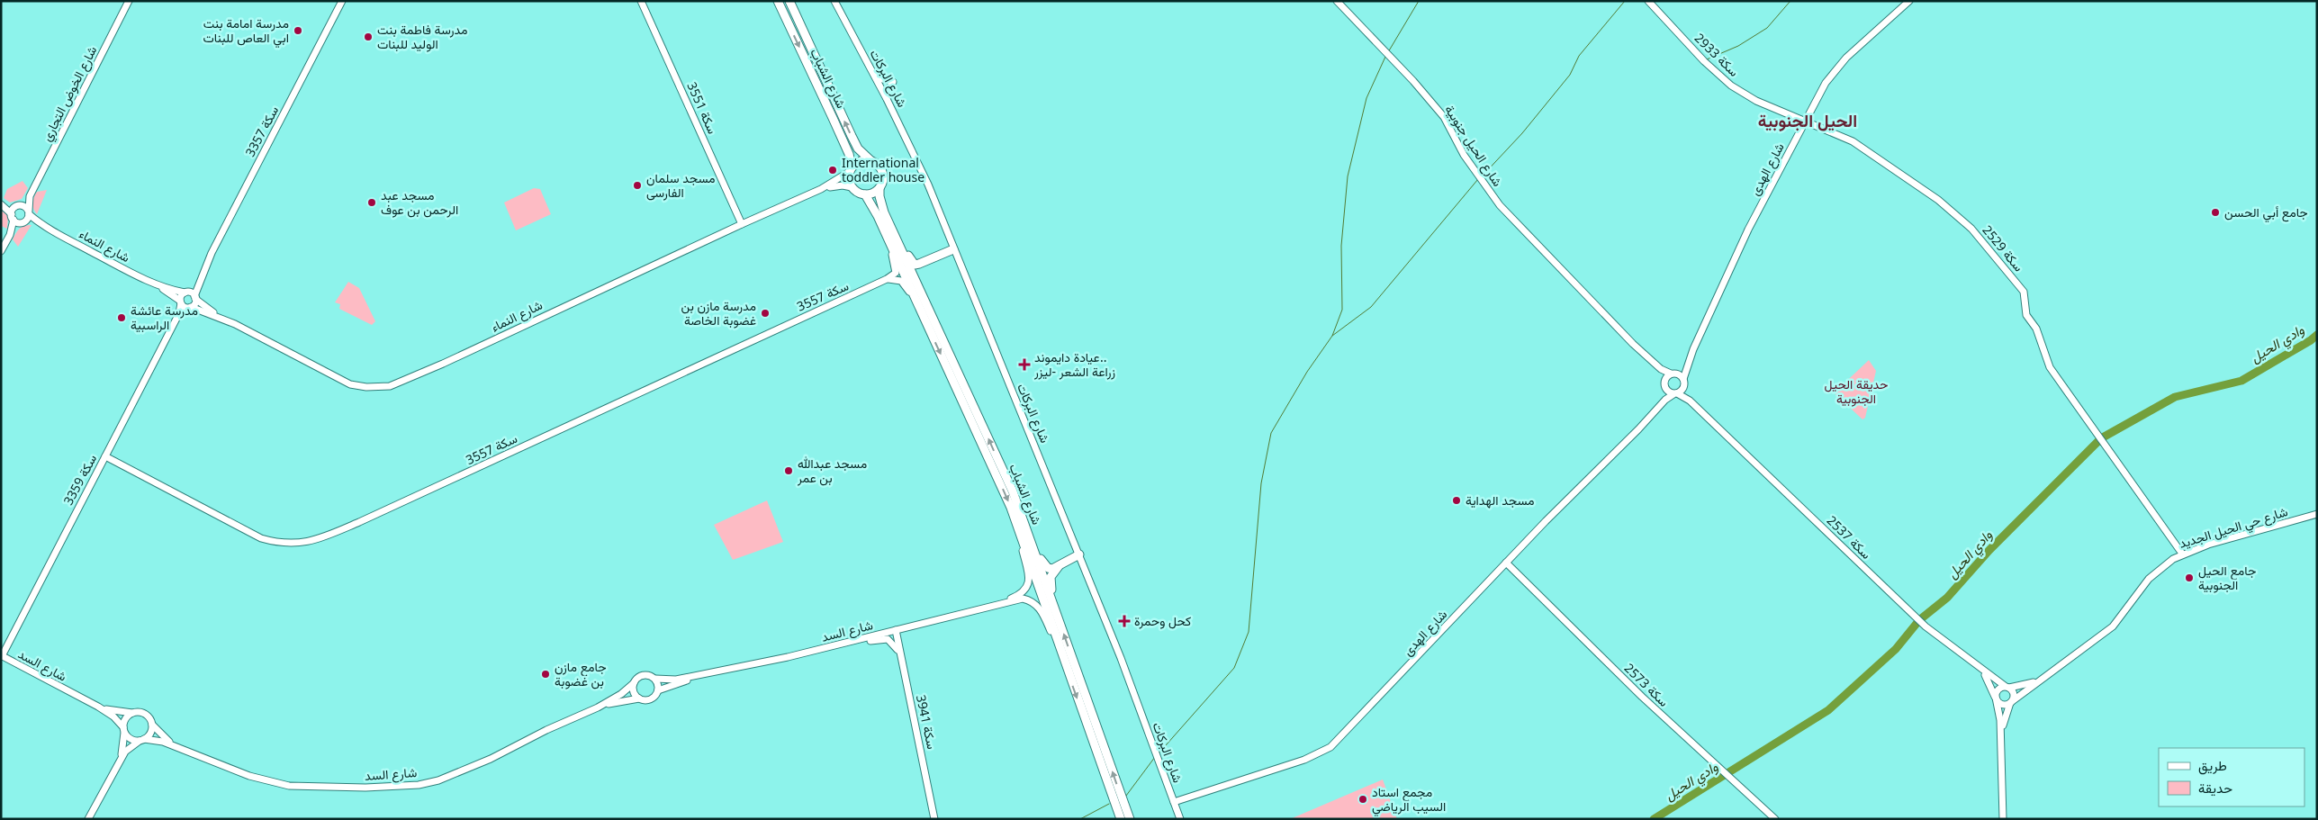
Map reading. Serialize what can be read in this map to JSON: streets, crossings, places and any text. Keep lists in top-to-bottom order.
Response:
{
  "streets": {
    "main road": ["شارع الشباب"],
    "street": [
      "سكة 2933",
      "شارع البركات",
      "شارع الخوض التجاري",
      "سكة 3551",
      "سكة 3357",
      "شارع الحيل جنوبية",
      "شارع الهدى",
      "شارع النماء",
      "سكة 2529",
      "سكة 3557",
      "سكة 3359",
      "شارع حي الحيل الجديد",
      "سكة 2537",
      "شارع السد",
      "سكة 2573",
      "سكة 3941"
    ]
  },
  "crossings": [
    ["سكة 2933", "شارع الهدى"],
    ["سكة 2933", "سكة 2529"],
    ["شارع الشباب", "شارع النماء"],
    ["شارع البركات", "شارع الهدى"],
    ["شارع الخوض التجاري", "شارع النماء"],
    ["سكة 3551", "شارع النماء"],
    ["سكة 3357", "شارع النماء"],
    ["سكة 3357", "سكة 3359"],
    ["شارع الهدى", "سكة 2529"],
    ["شارع الهدى", "سكة 2537"],
    ["شارع الهدى", "سكة 2573"],
    ["شارع النماء", "سكة 3359"],
    ["سكة 2529", "شارع حي الحيل الجديد"],
    ["سكة 3557", "سكة 3359"],
    ["سكة 3359", "شارع السد"],
    ["شارع حي الحيل الجديد", "سكة 2537"],
    ["شارع السد", "سكة 3941"]
  ],
  "districts": ["الحيل الجنوبية"],
  "water": ["وادي الحيل"],
  "parks": ["حديقة الحيل الجنوبية"],
  "places": {
    "other": [
      "مدرسة امامة بنت ابي العاص للبنات",
      "مدرسة فاطمة بنت الوليد للبنات",
      "International toddler house",
      "مسجد سلمان الفارسى",
      "مسجد عبد الرحمن بن عوف",
      "جامع أبي الحسن",
      "مدرسة مازن بن غضوبة الخاصة",
      "مدرسة عائشة الراسبية",
      "مسجد عبدالله بن عمر",
      "مسجد الهداية",
      "جامع الحيل الجنوبية",
      "جامع مازن بن غضوبة",
      "مجمع استاد السيب الرياضي"
    ],
    "health": ["عيادة دايموند.. زراعة الشعر -ليزر", "كحل وحمرة"]
  },
  "legend": ["طريق", "حديقة"]
}
